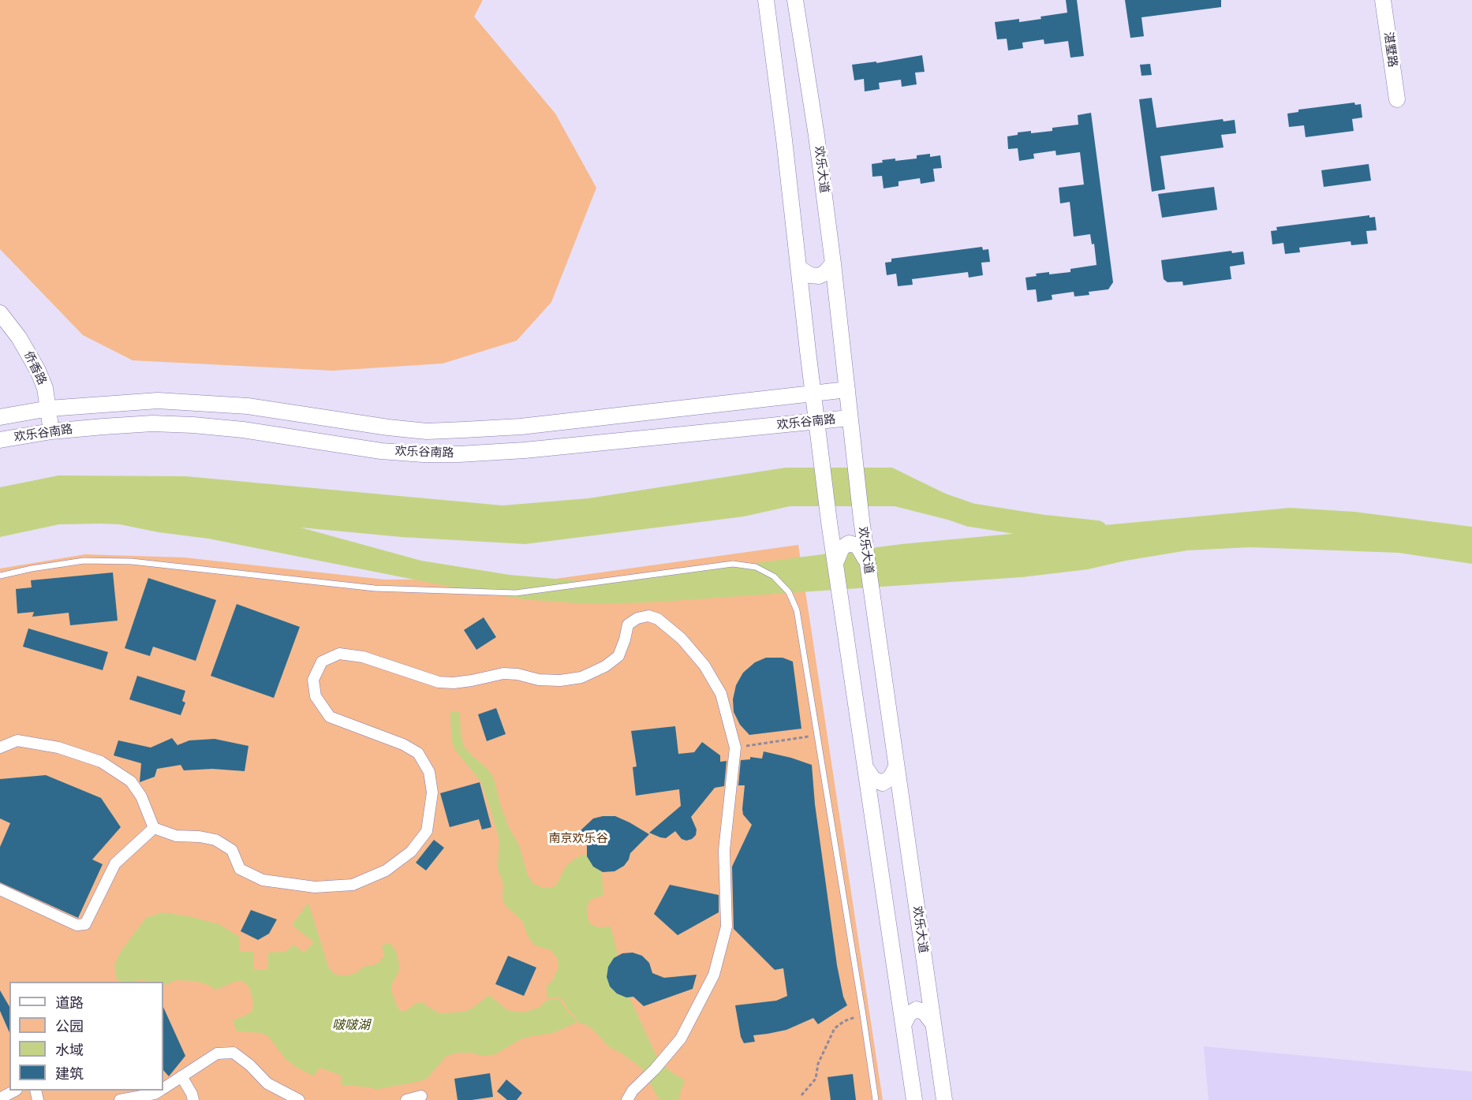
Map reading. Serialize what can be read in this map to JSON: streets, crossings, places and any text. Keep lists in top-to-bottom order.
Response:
{
  "streets": {
    "main road": [
      "湛墅路",
      "欢乐大道",
      "侨香路",
      "欢乐谷南路"
    ]
  },
  "crossings": [
    ["欢乐大道", "欢乐谷南路"],
    ["侨香路", "欢乐谷南路"]
  ],
  "water": ["啵啵湖"],
  "parks": ["南京欢乐谷"],
  "legend": [
    "道路",
    "公园",
    "水域",
    "建筑"
  ]
}
